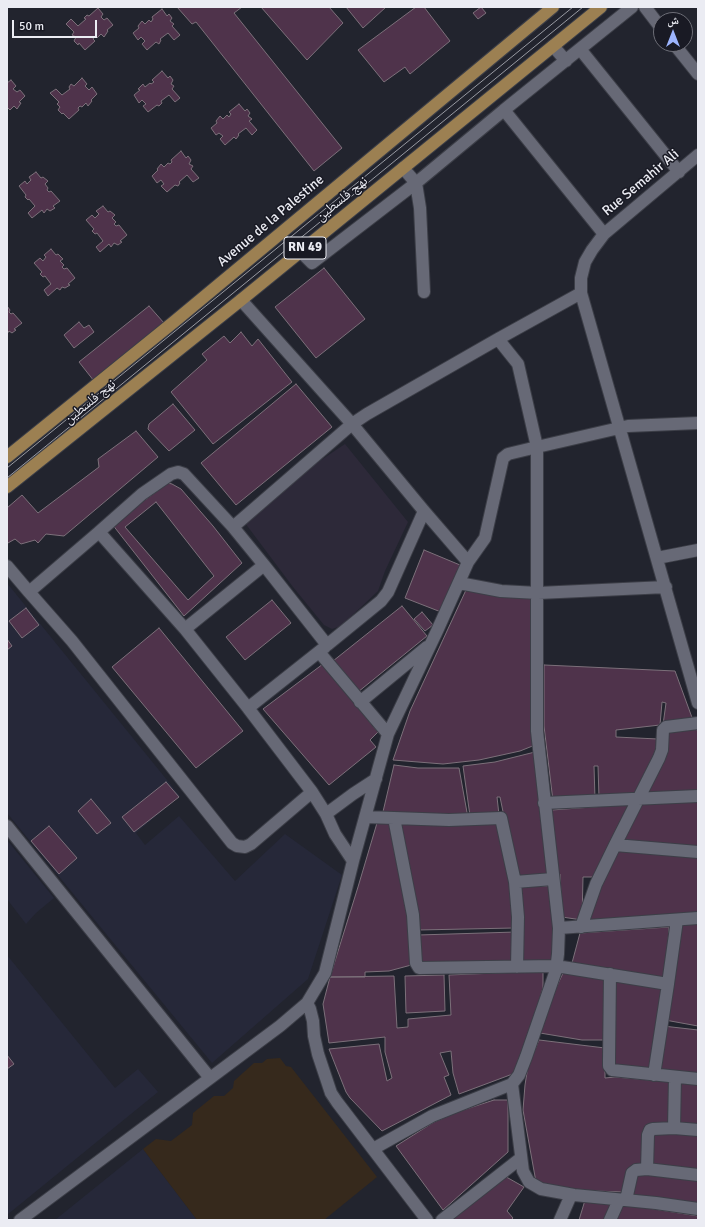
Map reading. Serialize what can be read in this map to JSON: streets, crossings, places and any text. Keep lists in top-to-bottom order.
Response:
{
  "streets": {
    "main road": ["نهج فلسطين", "Avenue de la Palestine", "RN 49"],
    "street": ["Rue Semahir Ali"]
  },
  "scale_bar": "50 m",
  "north": "top"
}
